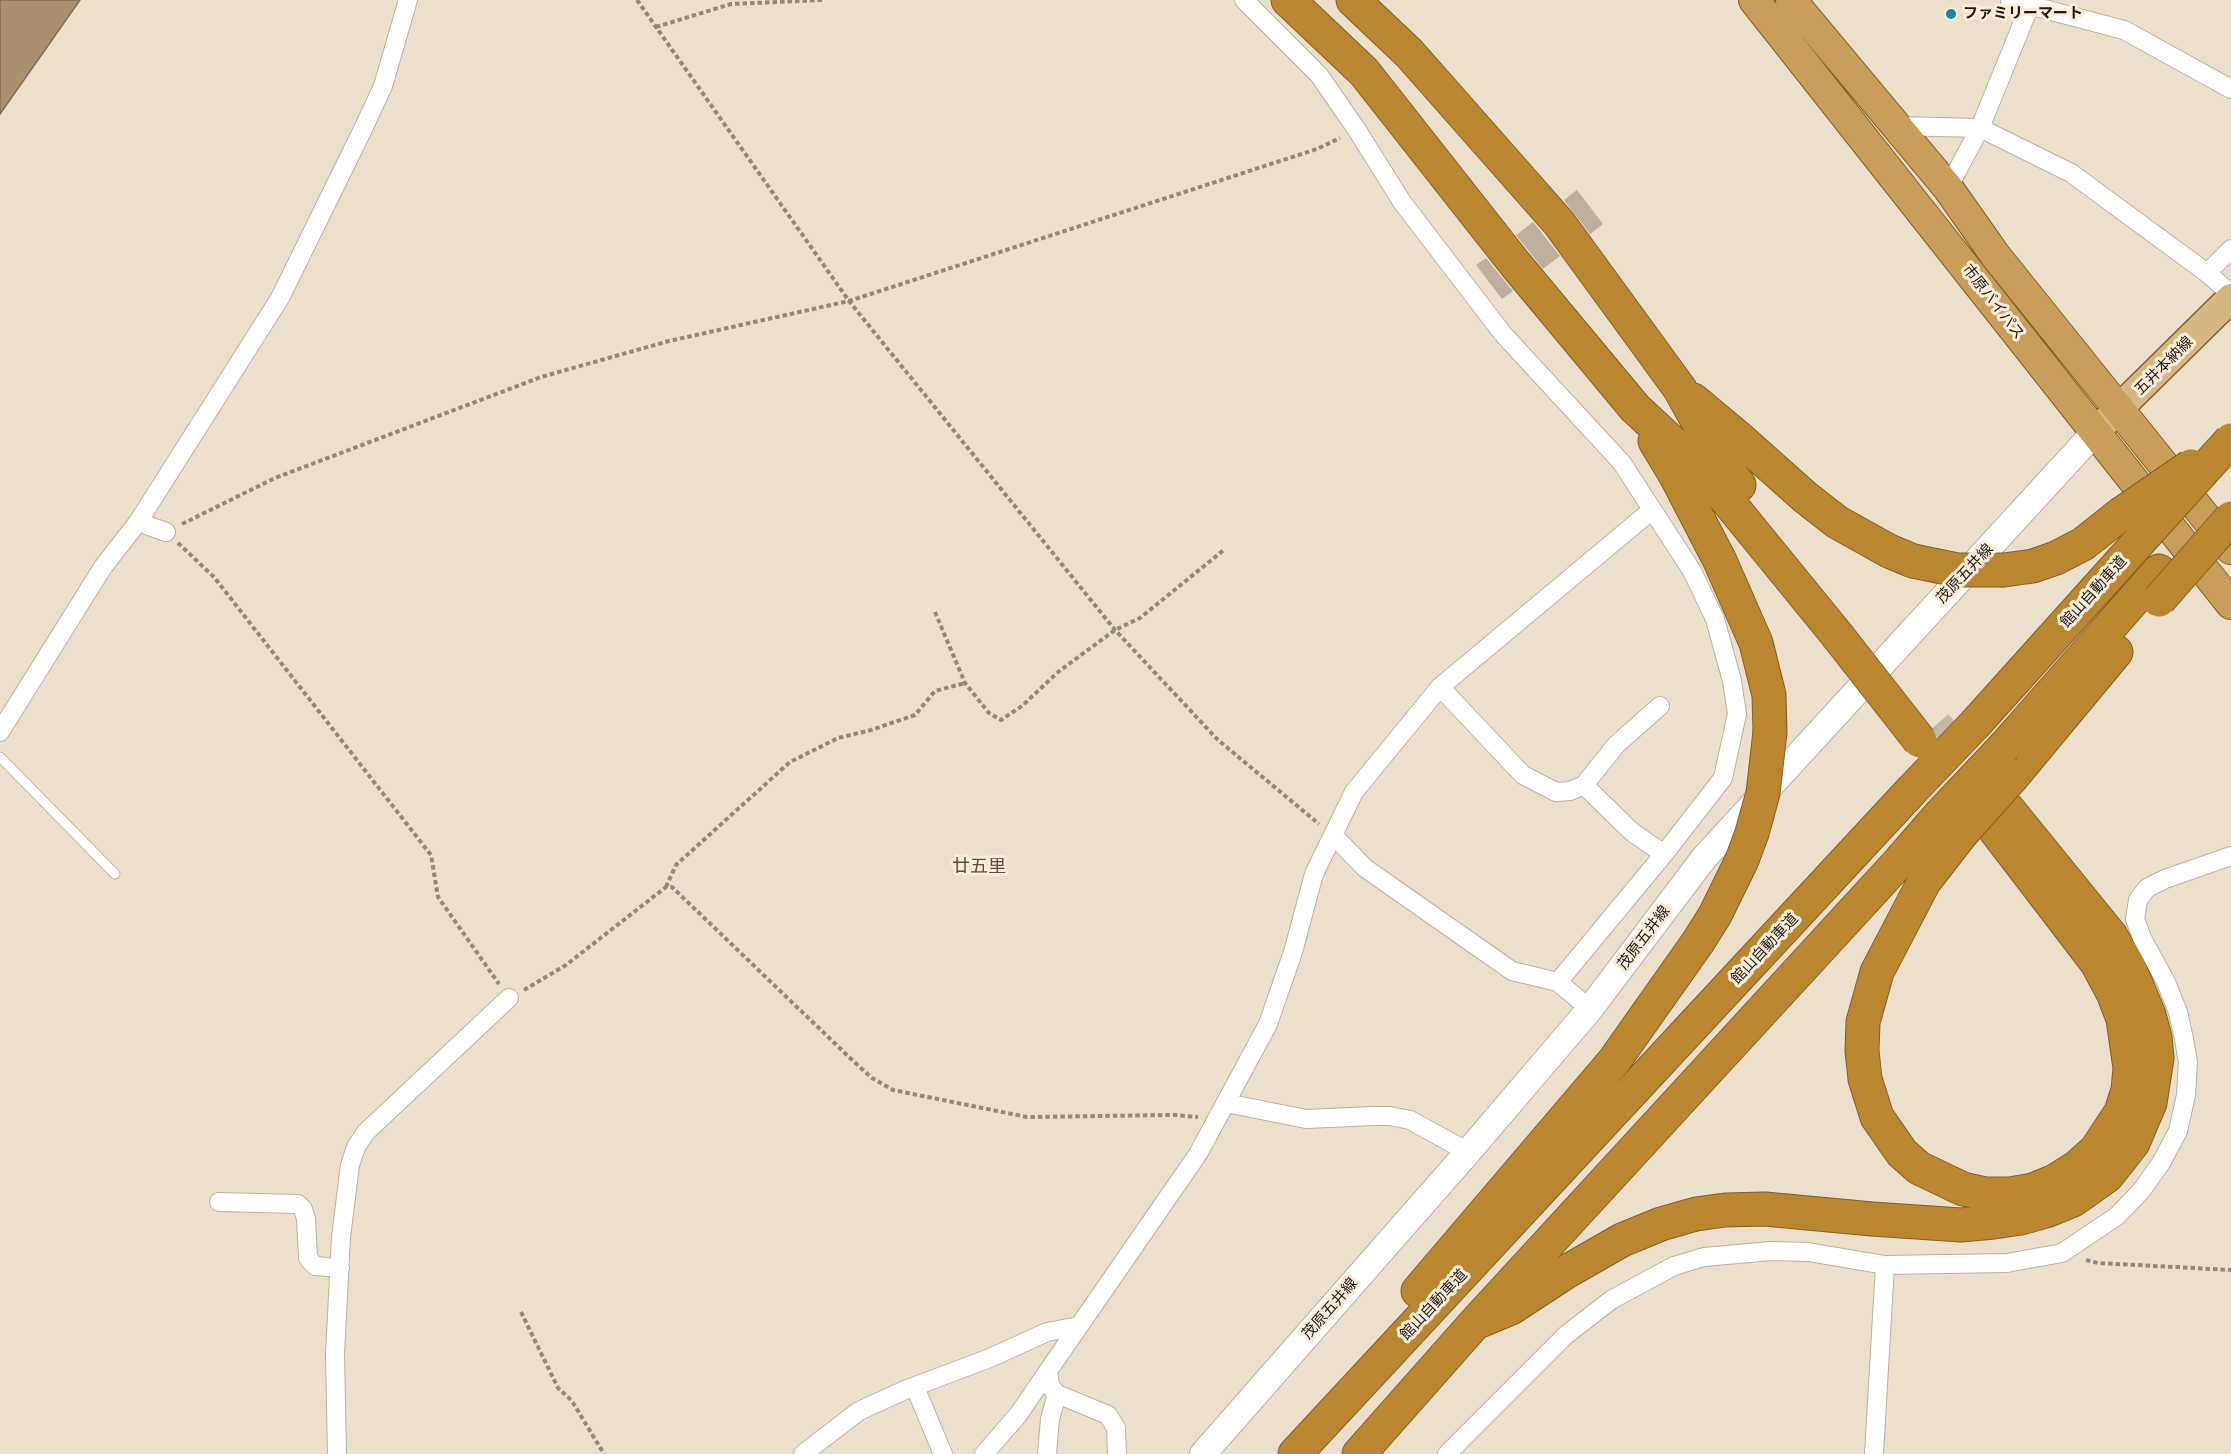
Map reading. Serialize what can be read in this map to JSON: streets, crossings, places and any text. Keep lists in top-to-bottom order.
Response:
{
  "streets": {
    "highway": ["市原バイパス", "館山自動車道"],
    "main road": ["五井本納線", "茂原五井線"]
  },
  "crossings": [
    ["市原バイパス", "五井本納線"],
    ["市原バイパス", "茂原五井線"],
    ["五井本納線", "茂原五井線"]
  ],
  "districts": ["廿五里"],
  "places": ["ファミリーマート"]
}
